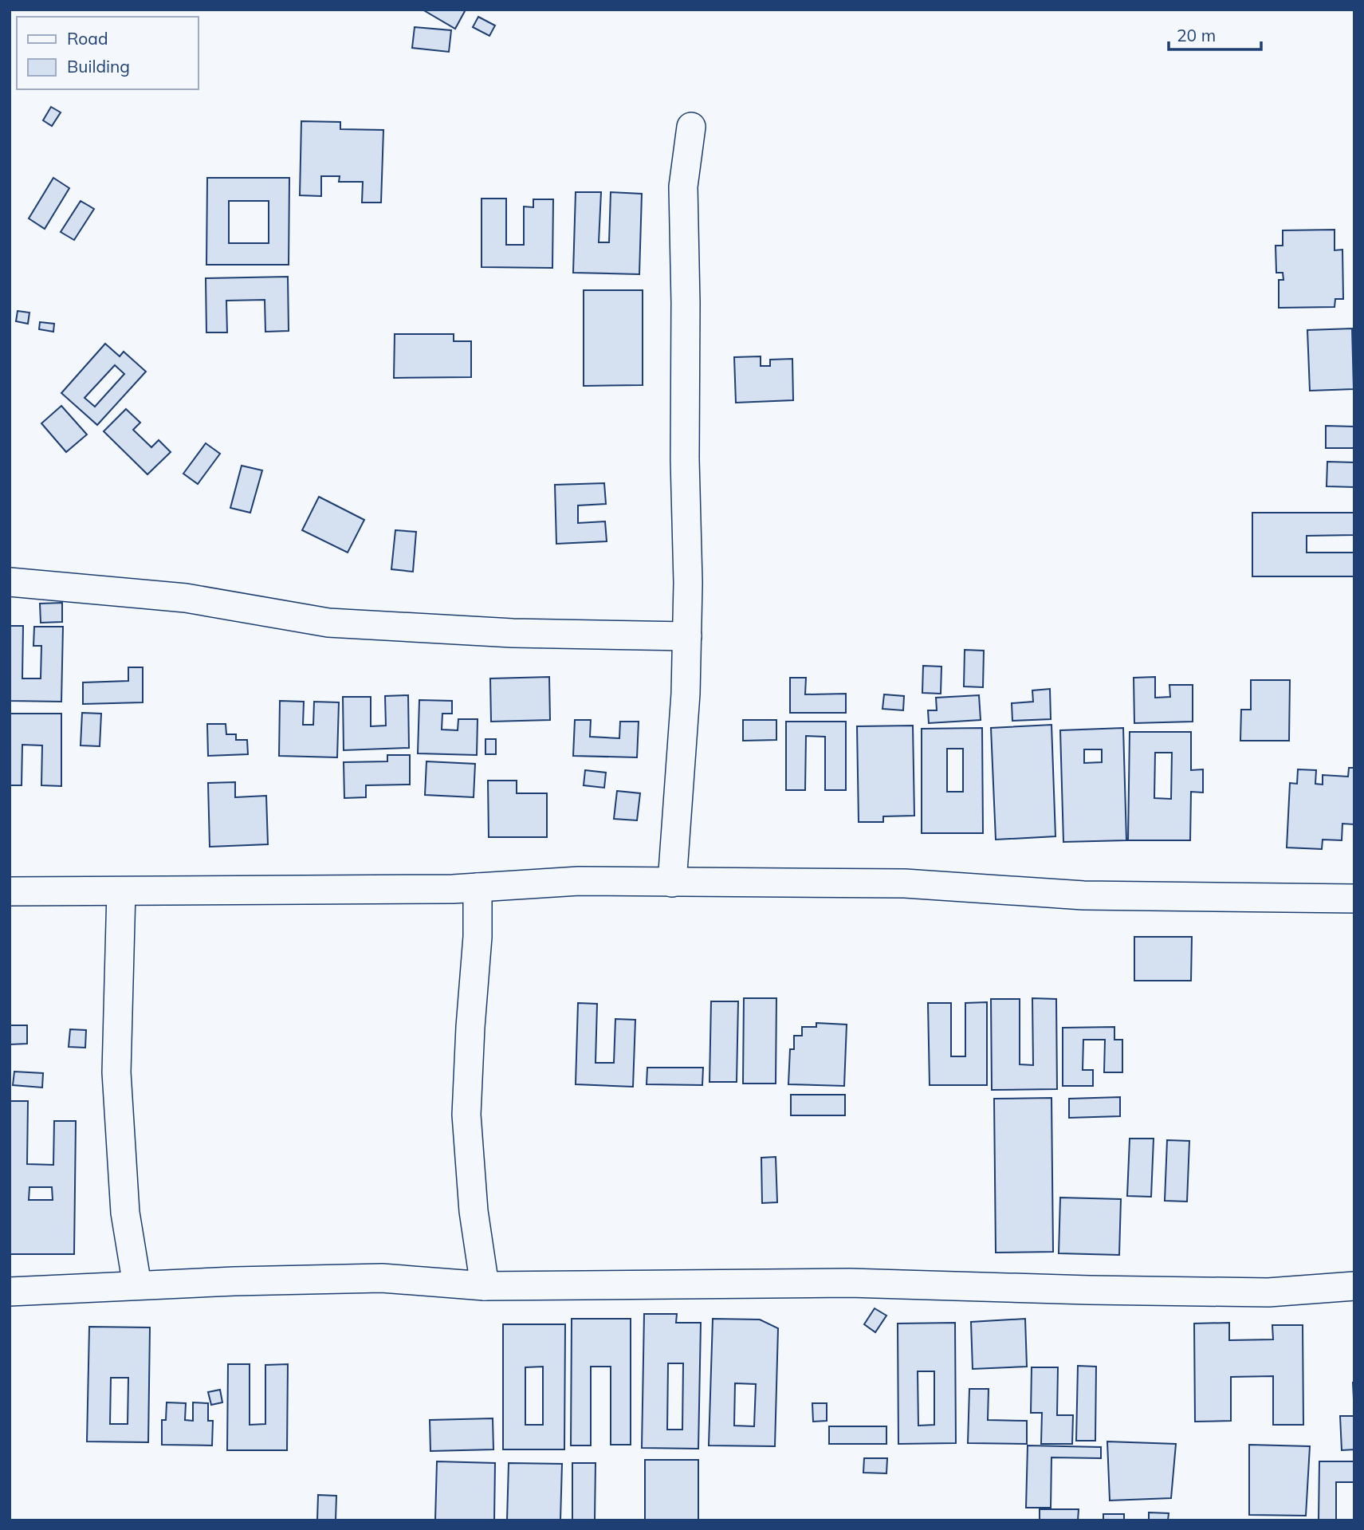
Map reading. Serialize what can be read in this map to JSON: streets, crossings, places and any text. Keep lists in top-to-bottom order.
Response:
{
  "legend": ["Road", "Building"],
  "scale_bar": "20 m"
}
